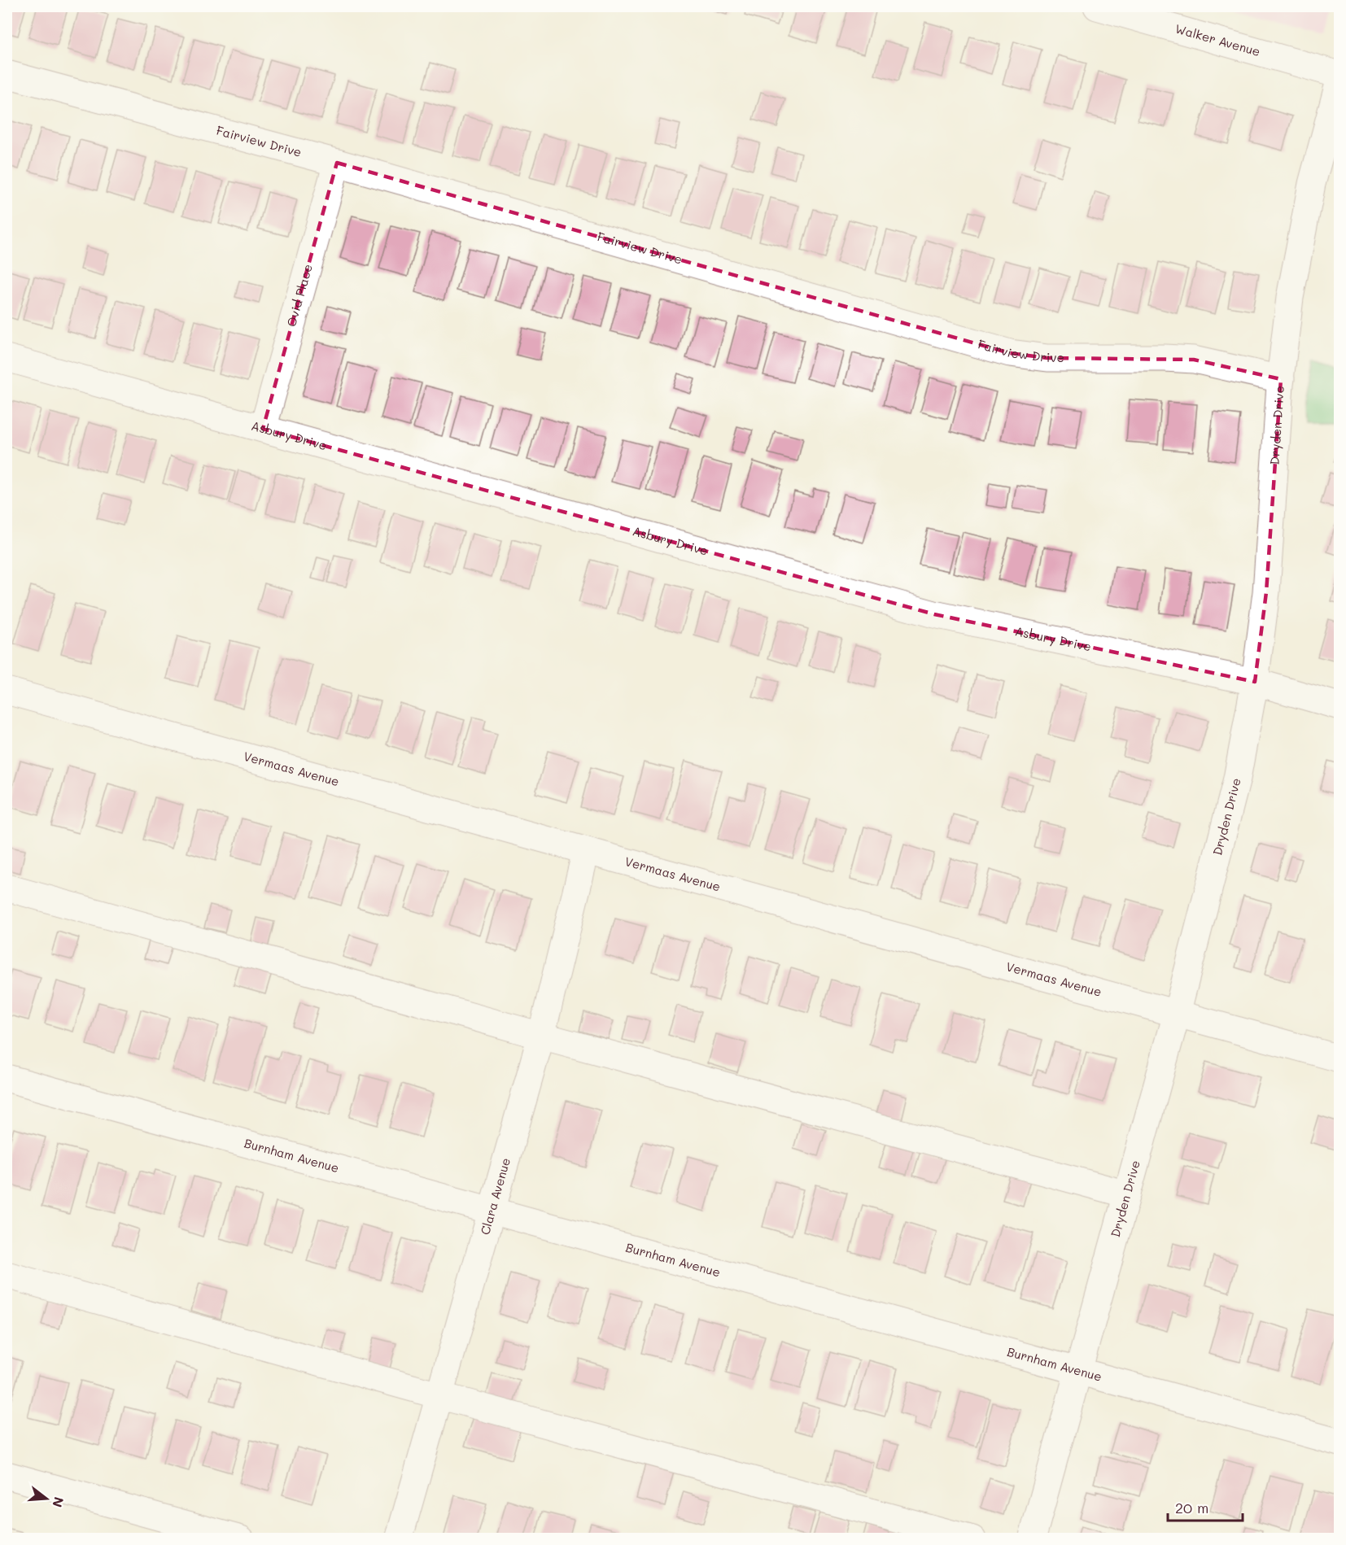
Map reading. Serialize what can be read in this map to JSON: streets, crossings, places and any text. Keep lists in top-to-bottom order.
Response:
{
  "streets": {
    "street": [
      "Walker Avenue",
      "Fairview Drive",
      "Ovid Place",
      "Dryden Drive",
      "Asbury Drive",
      "Vermaas Avenue",
      "Burnham Avenue",
      "Clara Avenue"
    ]
  },
  "crossings": [
    ["Fairview Drive", "Ovid Place"],
    ["Fairview Drive", "Dryden Drive"],
    ["Ovid Place", "Asbury Drive"],
    ["Dryden Drive", "Asbury Drive"],
    ["Dryden Drive", "Vermaas Avenue"],
    ["Dryden Drive", "Burnham Avenue"],
    ["Vermaas Avenue", "Clara Avenue"],
    ["Burnham Avenue", "Clara Avenue"]
  ],
  "scale_bar": "20 m",
  "north": "right"
}
